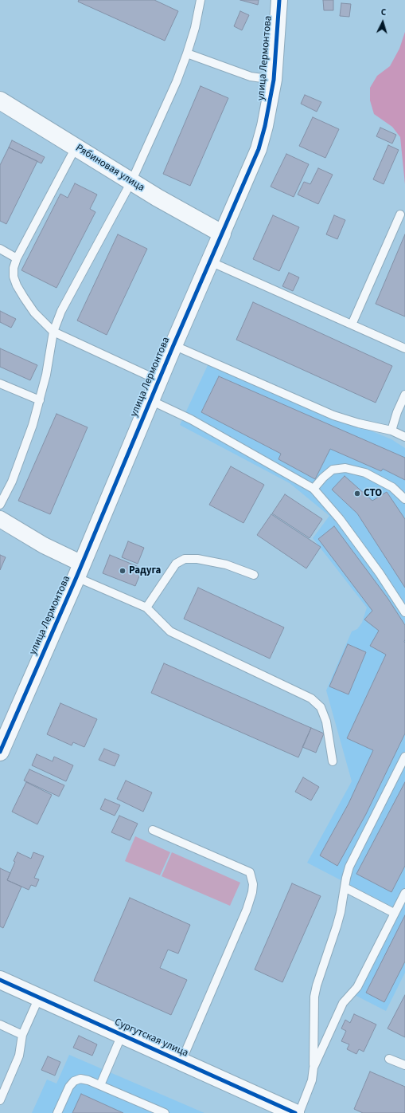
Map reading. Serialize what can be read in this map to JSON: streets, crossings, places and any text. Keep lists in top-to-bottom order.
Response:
{
  "streets": {
    "street": ["улица Лермонтова", "Рябиновая улица", "Сургутская улица"]
  },
  "crossings": [
    ["улица Лермонтова", "Рябиновая улица"]
  ],
  "places": ["СТО", "Радуга"],
  "north": "top"
}
